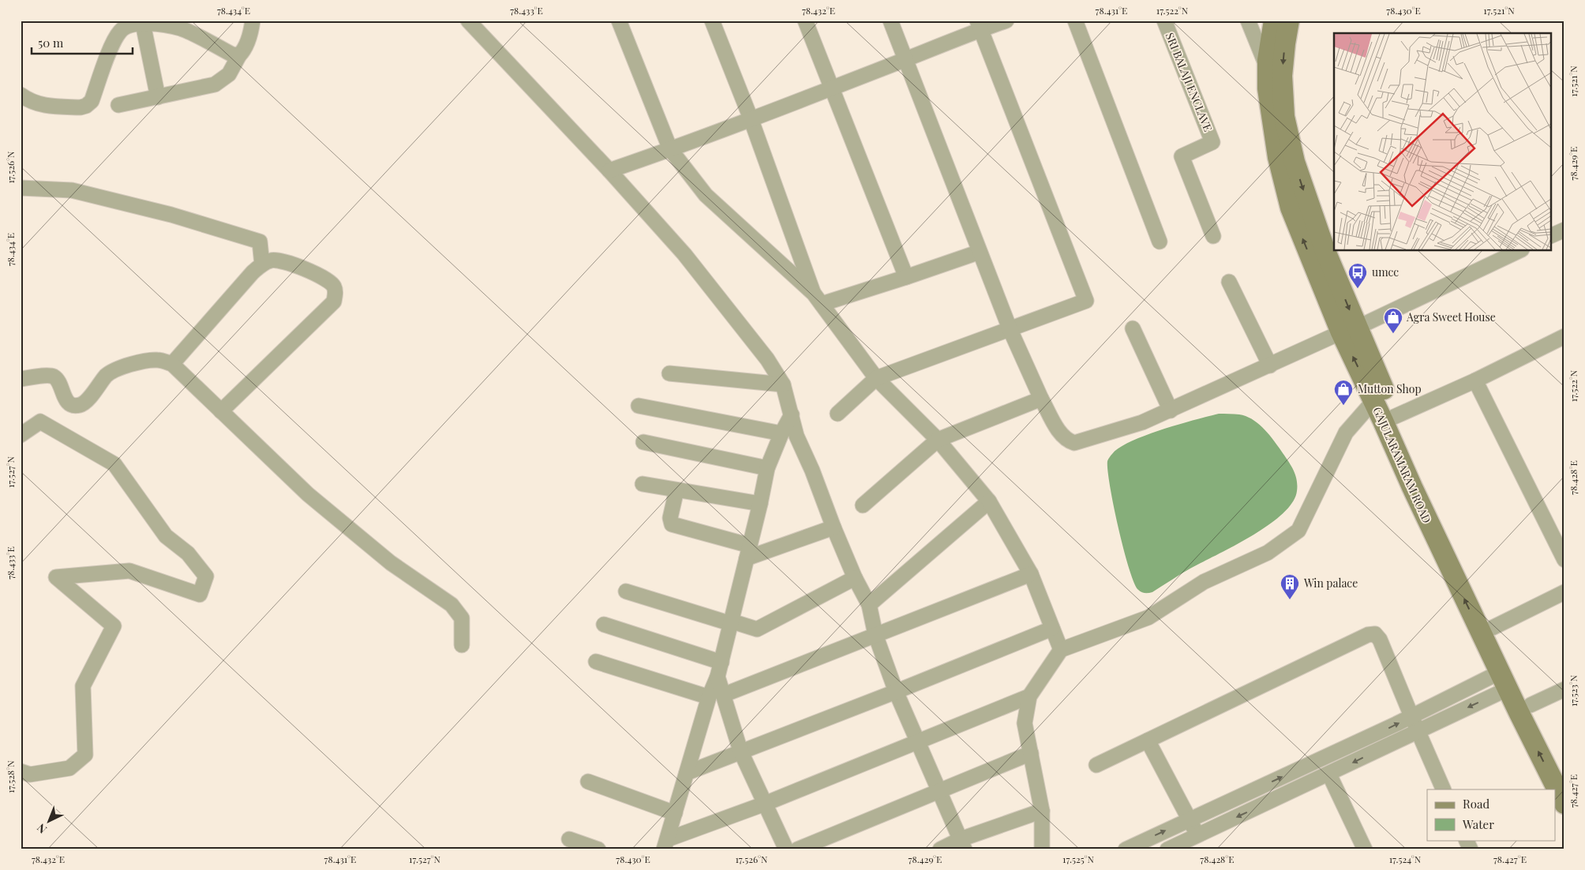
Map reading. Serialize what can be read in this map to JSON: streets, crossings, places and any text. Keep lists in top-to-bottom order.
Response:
{
  "streets": {
    "main road": ["GAJULARAMARAM ROAD"],
    "street": ["SRI BALAJI ENCLAVE"]
  },
  "places": {
    "bus stop": ["umcc"],
    "shop": ["Agra Sweet House", "Mutton Shop"],
    "building": ["Win palace"]
  },
  "legend": ["Road", "Water"],
  "scale_bar": "50 m",
  "north": "bottom left",
  "coordinates": [
    "78.434°E",
    "78.433°E",
    "78.432°E",
    "78.431°E",
    "17.522°N",
    "78.430°E",
    "17.521°N",
    "78.429°E",
    "17.526°N",
    "17.527°N",
    "78.428°E",
    "17.523°N",
    "17.528°N",
    "78.427°E",
    "17.525°N",
    "17.524°N"
  ]
}
